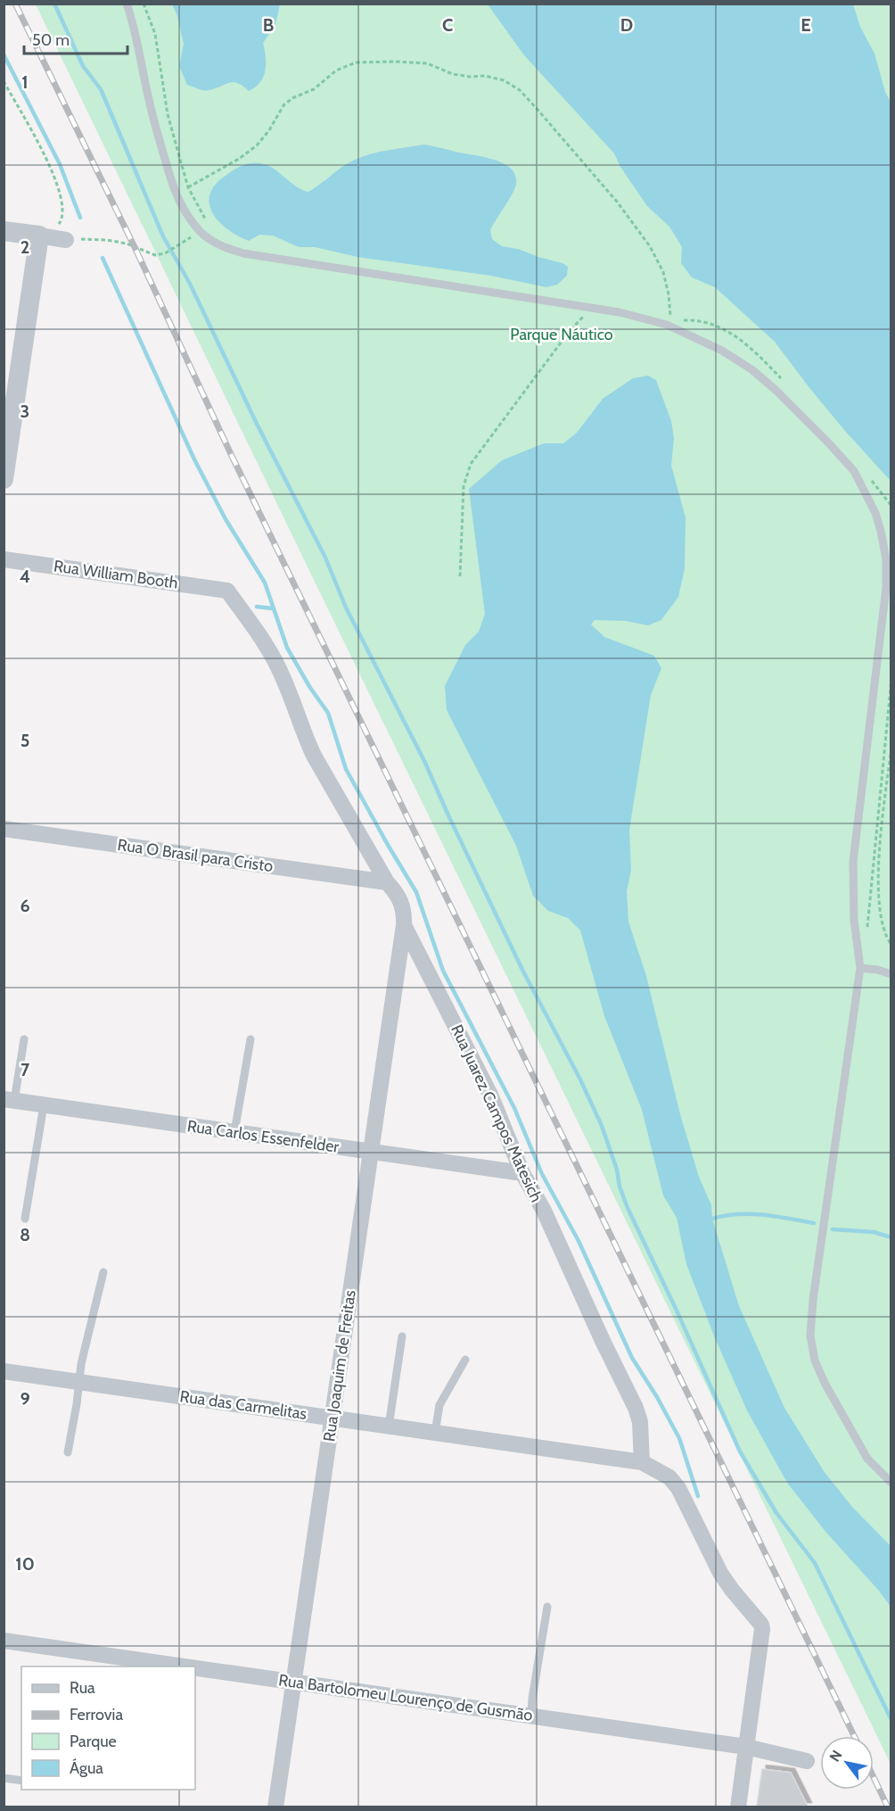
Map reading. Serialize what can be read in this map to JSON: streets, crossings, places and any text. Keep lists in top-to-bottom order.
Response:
{
  "streets": {
    "street": [
      "Rua William Booth",
      "Rua O Brasil para Cristo",
      "Rua Juarez Campos Matesich",
      "Rua Carlos Essenfelder",
      "Rua Joaquim de Freitas",
      "Rua das Carmelitas",
      "Rua Bartolomeu Lourenço de Gusmão"
    ]
  },
  "crossings": [
    ["Rua William Booth", "Rua Juarez Campos Matesich"],
    ["Rua O Brasil para Cristo", "Rua Juarez Campos Matesich"],
    ["Rua Juarez Campos Matesich", "Rua Carlos Essenfelder"],
    ["Rua Juarez Campos Matesich", "Rua Joaquim de Freitas"],
    ["Rua Juarez Campos Matesich", "Rua das Carmelitas"],
    ["Rua Carlos Essenfelder", "Rua Joaquim de Freitas"],
    ["Rua Joaquim de Freitas", "Rua das Carmelitas"],
    ["Rua Joaquim de Freitas", "Rua Bartolomeu Lourenço de Gusmão"]
  ],
  "parks": ["Parque Náutico"],
  "legend": [
    "Rua",
    "Ferrovia",
    "Parque",
    "Água"
  ],
  "scale_bar": "50 m",
  "north": "top left",
  "grid": {
    "columns": [
      "B",
      "C",
      "D",
      "E"
    ],
    "rows": [
      "1",
      "2",
      "3",
      "4",
      "5",
      "6",
      "7",
      "8",
      "9",
      "10"
    ]
  }
}
